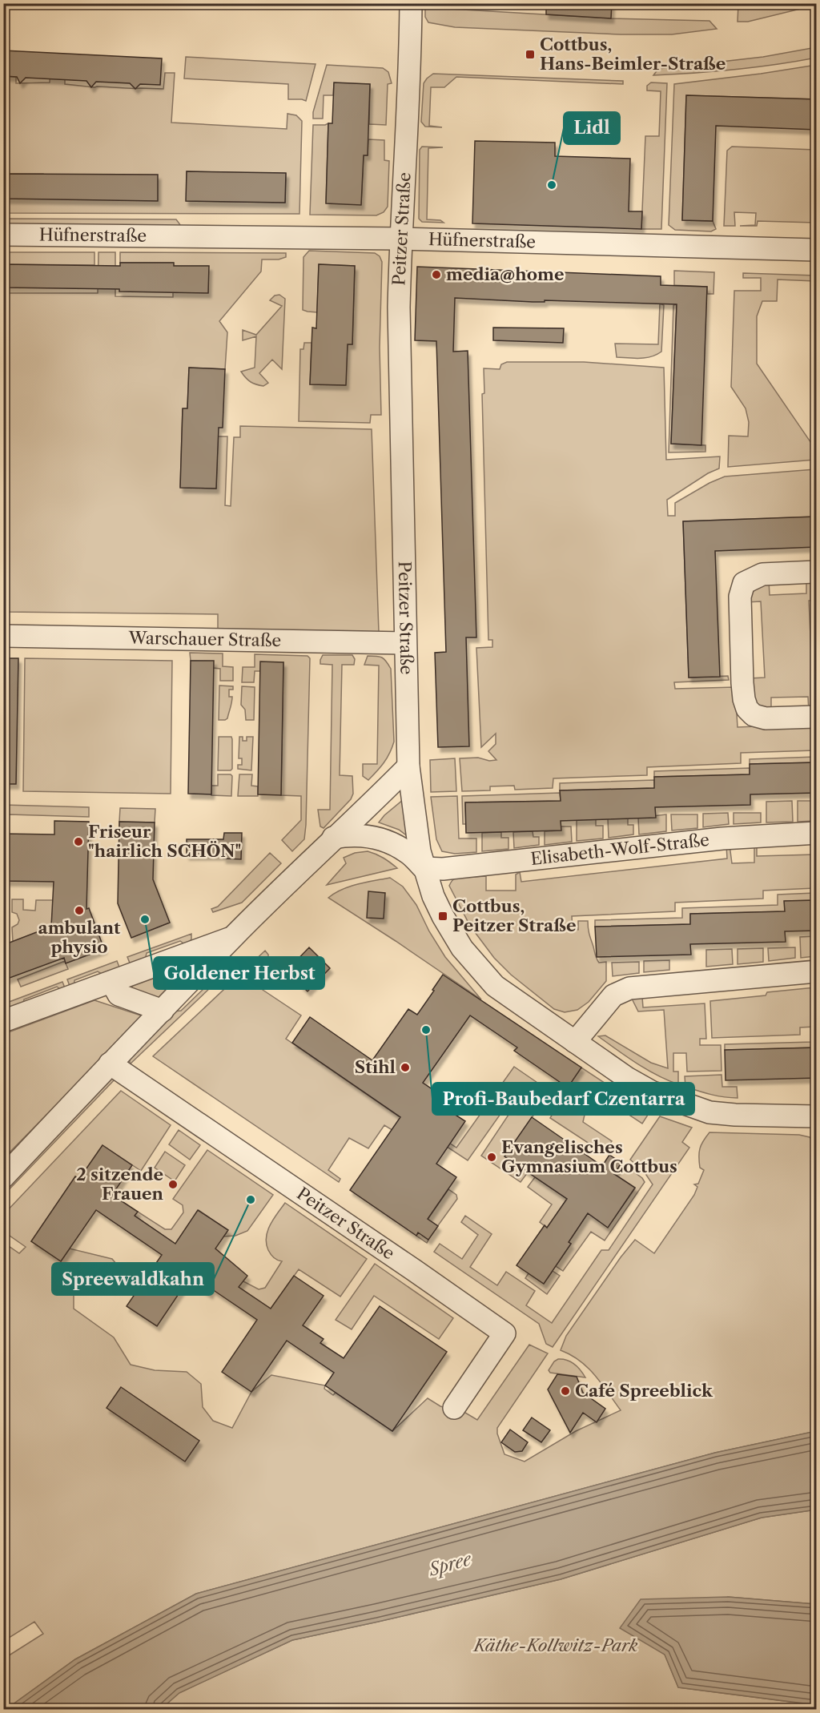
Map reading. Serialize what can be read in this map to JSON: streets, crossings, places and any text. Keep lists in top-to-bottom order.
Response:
{
  "streets": {
    "street": [
      "Peitzer Straße",
      "Hüfnerstraße",
      "Warschauer Straße",
      "Elisabeth-Wolf-Straße"
    ]
  },
  "crossings": [
    ["Peitzer Straße", "Hüfnerstraße"],
    ["Peitzer Straße", "Warschauer Straße"]
  ],
  "water": ["Spree"],
  "parks": ["Käthe-Kollwitz-Park"],
  "places": {
    "transit": ["Cottbus, Hans-Beimler-Straße", "Cottbus, Peitzer Straße"],
    "other": [
      "Lidl",
      "media@home",
      "Friseur \"hairlich SCHÖN\"",
      "ambulant physio",
      "Goldener Herbst",
      "Profi-Baubedarf Czentarra",
      "Stihl",
      "Evangelisches Gymnasium Cottbus",
      "2 sitzende Frauen",
      "Spreewaldkahn",
      "Café Spreeblick"
    ]
  }
}
